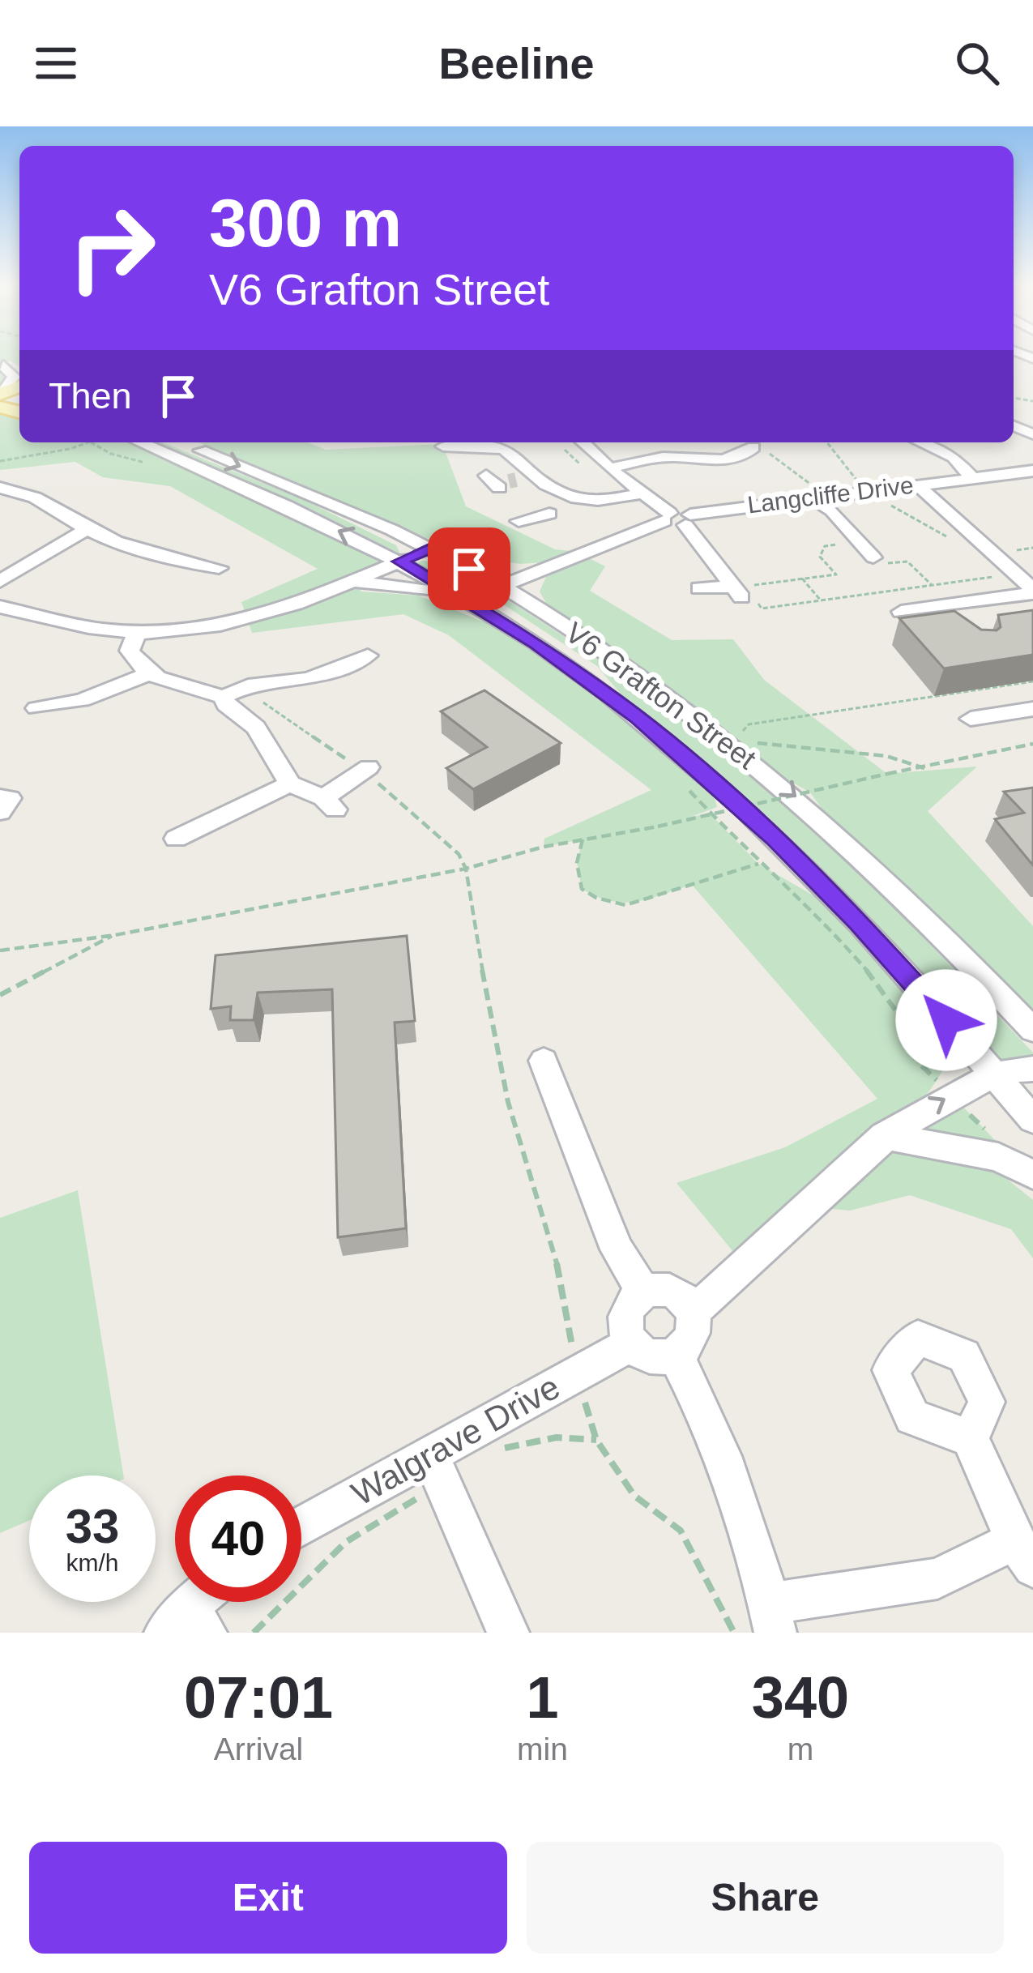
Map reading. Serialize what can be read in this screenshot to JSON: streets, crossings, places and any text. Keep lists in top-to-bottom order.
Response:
{
  "streets": {
    "street": ["Langcliffe Drive", "V6 Grafton Street", "Walgrave Drive"]
  },
  "page": {
    "header": "Beeline",
    "turn": ["300 m", "V6 Grafton Street"],
    "then": "Then",
    "speed": "33 km/h",
    "limit": "40",
    "eta": [
      "07:01",
      "Arrival",
      "1",
      "min",
      "340",
      "m"
    ],
    "buttons": ["Exit", "Share"]
  }
}
